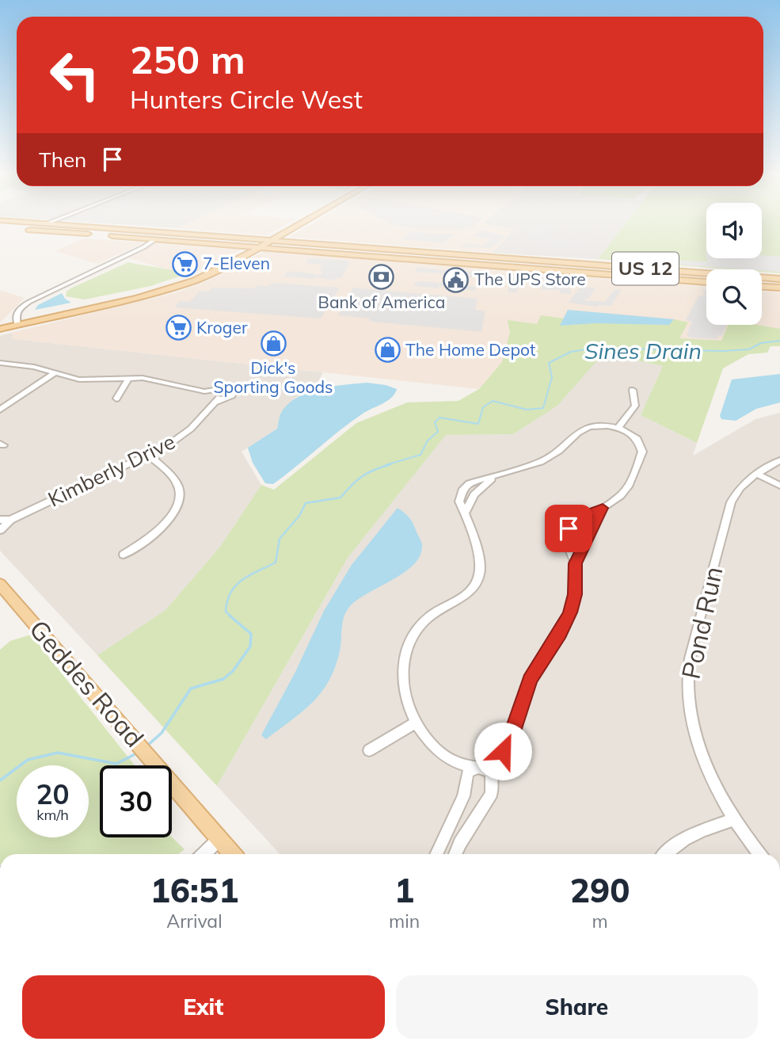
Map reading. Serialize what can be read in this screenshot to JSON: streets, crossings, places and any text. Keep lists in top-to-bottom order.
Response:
{
  "streets": {
    "main road": ["US 12", "Geddes Road"],
    "street": ["Kimberly Drive", "Pond Run"]
  },
  "water": ["Sines Drain"],
  "places": {
    "supermarket": ["7-Eleven", "Kroger"],
    "bank": ["Bank of America"],
    "public building": ["The UPS Store"],
    "shop": ["Dick's Sporting Goods", "The Home Depot"]
  },
  "page": {
    "turn": ["250 m", "Hunters Circle West"],
    "then": "Then",
    "speed": "20 km/h",
    "limit": "30",
    "eta": [
      "16:51",
      "Arrival",
      "1",
      "min",
      "290",
      "m"
    ],
    "buttons": ["Exit", "Share"]
  }
}
